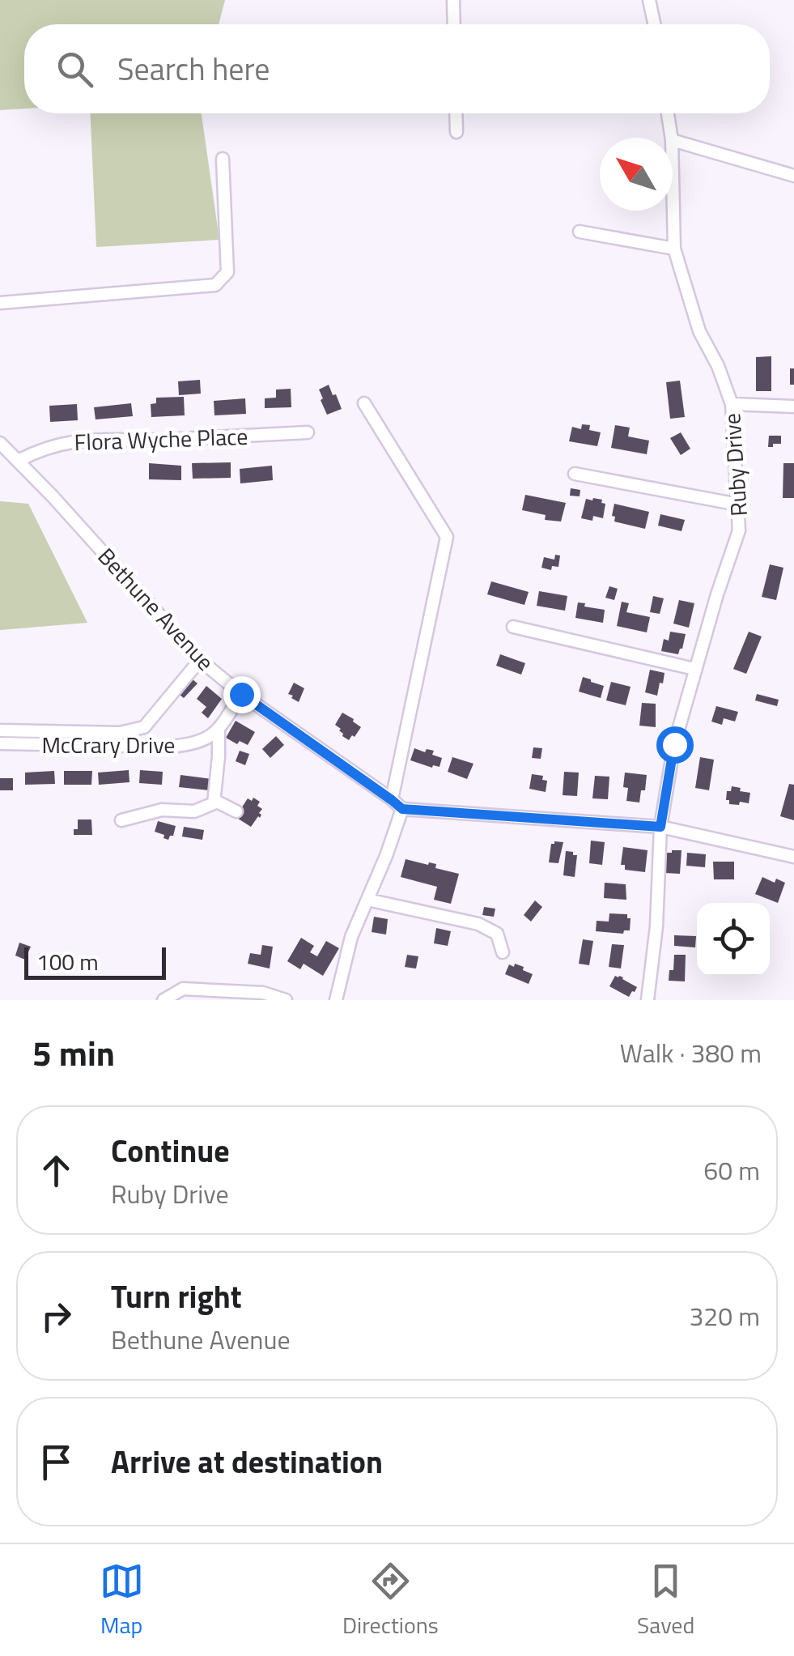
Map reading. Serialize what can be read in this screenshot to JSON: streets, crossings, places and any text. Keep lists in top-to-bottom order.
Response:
{
  "streets": {
    "street": [
      "Flora Wyche Place",
      "Ruby Drive",
      "Bethune Avenue",
      "McCrary Drive"
    ]
  },
  "crossings": [
    ["Flora Wyche Place", "Bethune Avenue"]
  ],
  "scale_bar": "100 m",
  "north": "top left",
  "page": {
    "search": "Search here",
    "scale": "100 m",
    "heading": ["5 min", "Walk · 380 m"],
    "list": [
      ["Continue", "Ruby Drive", "60 m"],
      ["Turn right", "Bethune Avenue", "320 m"],
      "Arrive at destination"
    ],
    "nav": ["Map", "Directions", "Saved"]
  }
}
